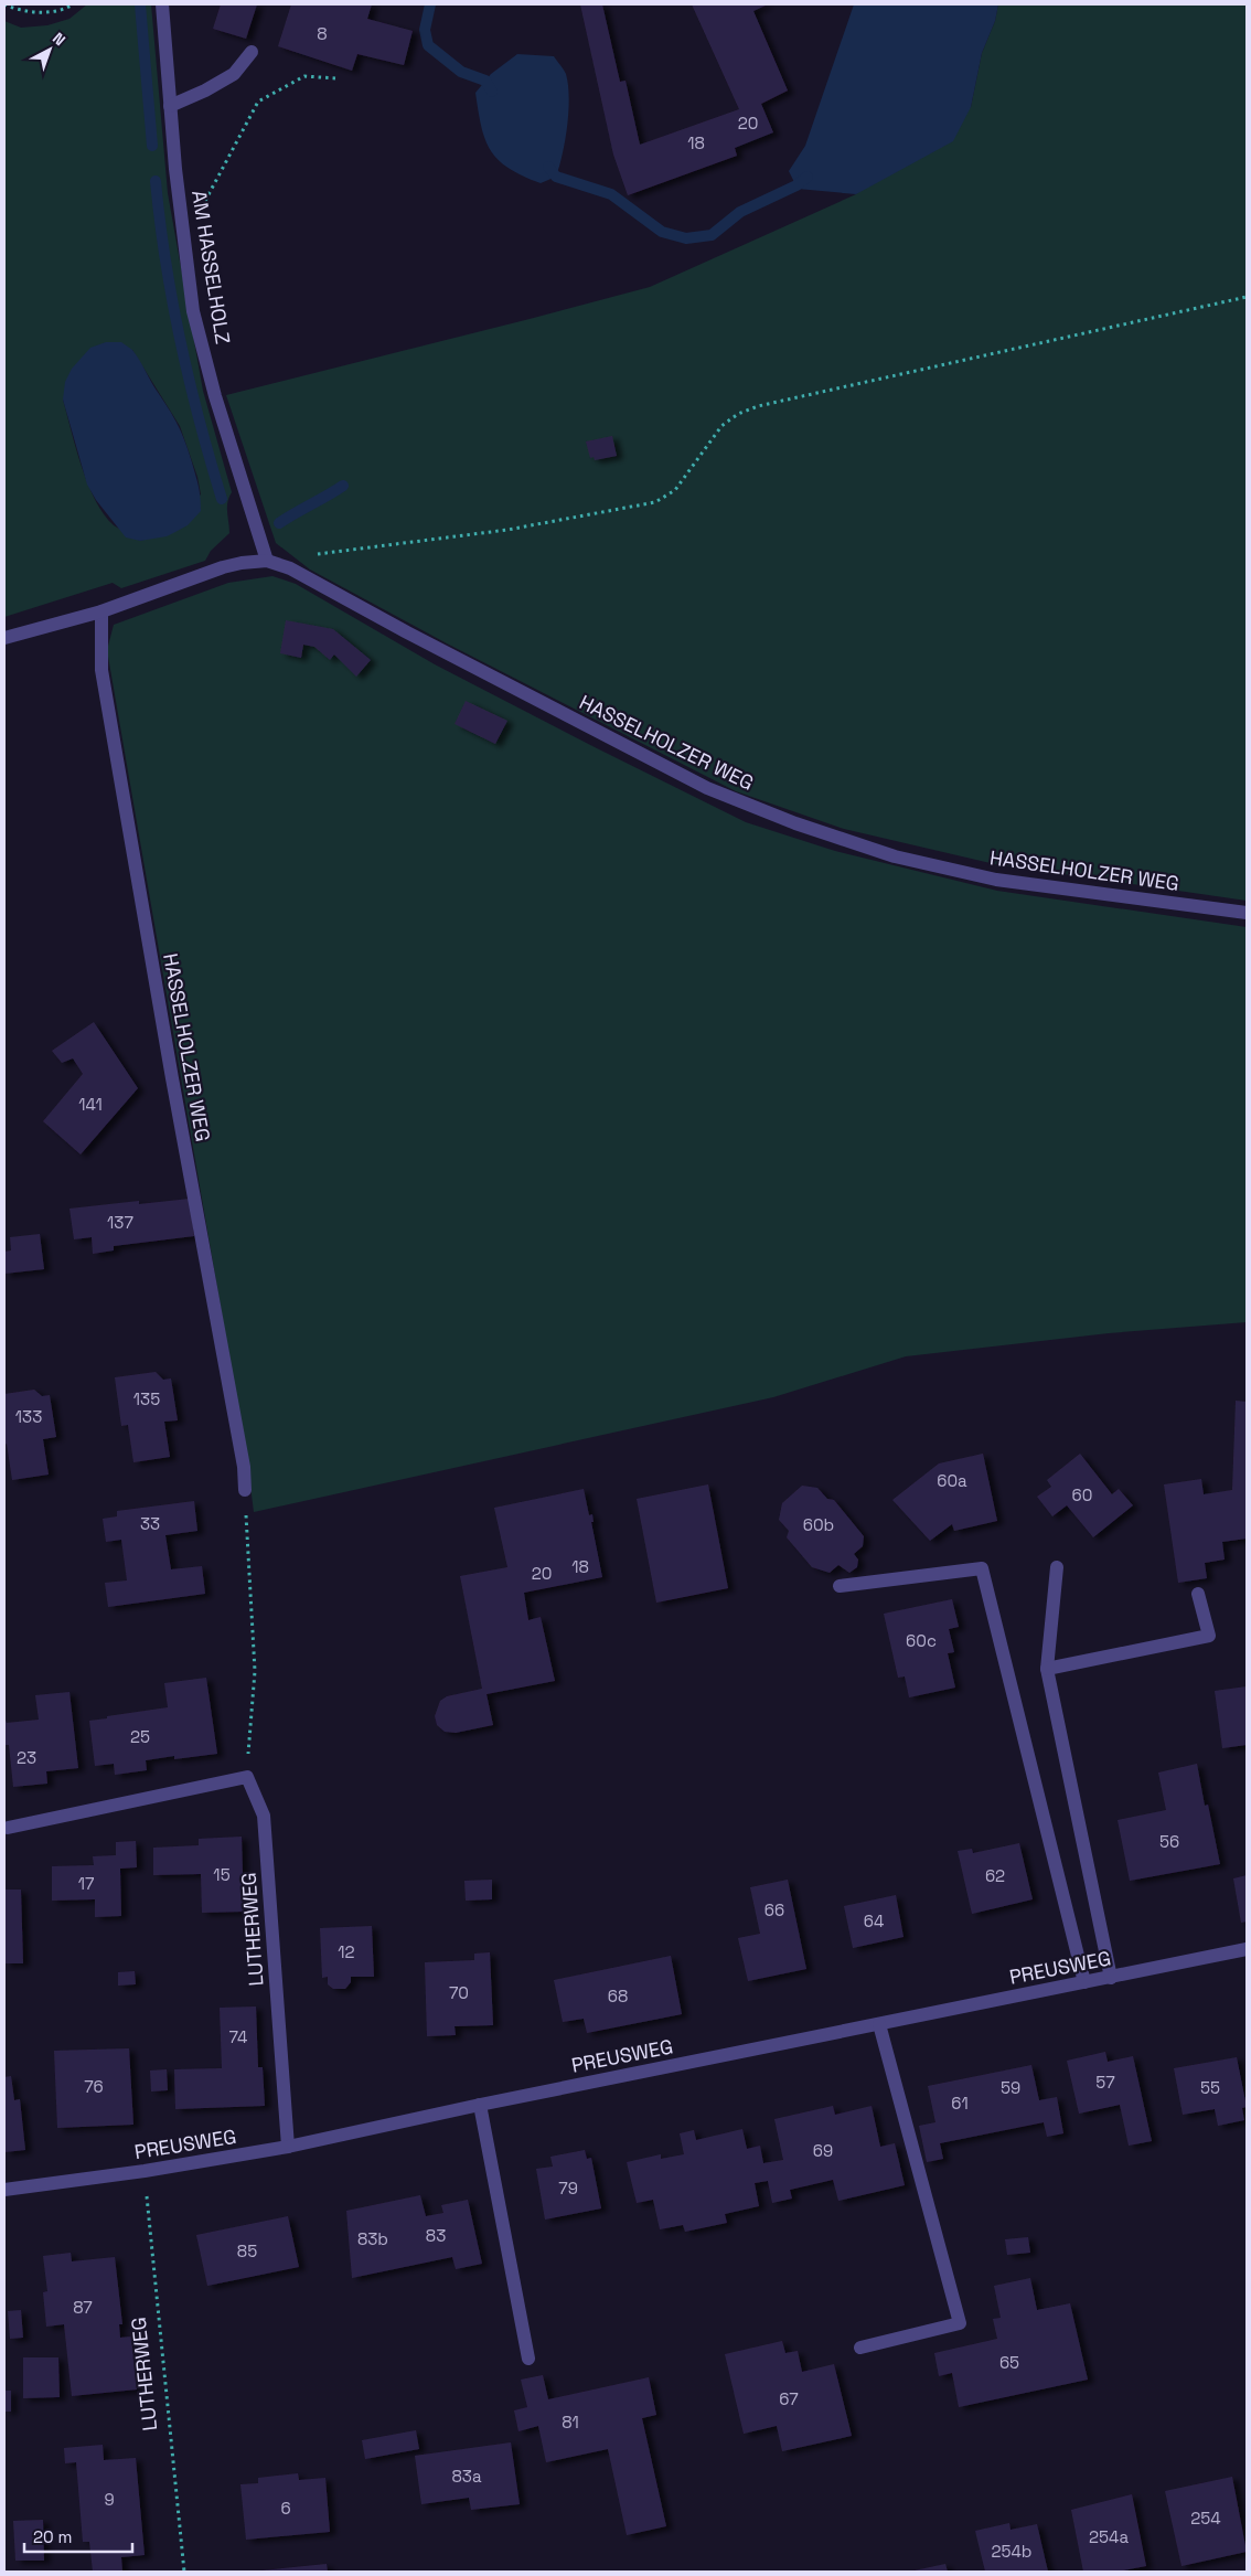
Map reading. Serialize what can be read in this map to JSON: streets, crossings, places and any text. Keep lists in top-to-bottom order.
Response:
{
  "streets": {
    "street": [
      "AM HASSELHOLZ",
      "HASSELHOLZER WEG",
      "LUTHERWEG",
      "PREUSWEG"
    ]
  },
  "crossings": [
    ["AM HASSELHOLZ", "HASSELHOLZER WEG"],
    ["LUTHERWEG", "PREUSWEG"]
  ],
  "house_numbers": [
    "8",
    "20",
    "18",
    "141",
    "137",
    "135",
    "133",
    "60a",
    "60",
    "33",
    "60b",
    "18",
    "20",
    "60c",
    "25",
    "23",
    "56",
    "15",
    "62",
    "17",
    "66",
    "64",
    "12",
    "70",
    "68",
    "74",
    "57",
    "76",
    "59",
    "55",
    "61",
    "69",
    "79",
    "83",
    "83b",
    "85",
    "87",
    "65",
    "67",
    "81",
    "83a",
    "9",
    "6",
    "254",
    "254a",
    "254b"
  ],
  "scale_bar": "20 m",
  "north": "top right"
}
